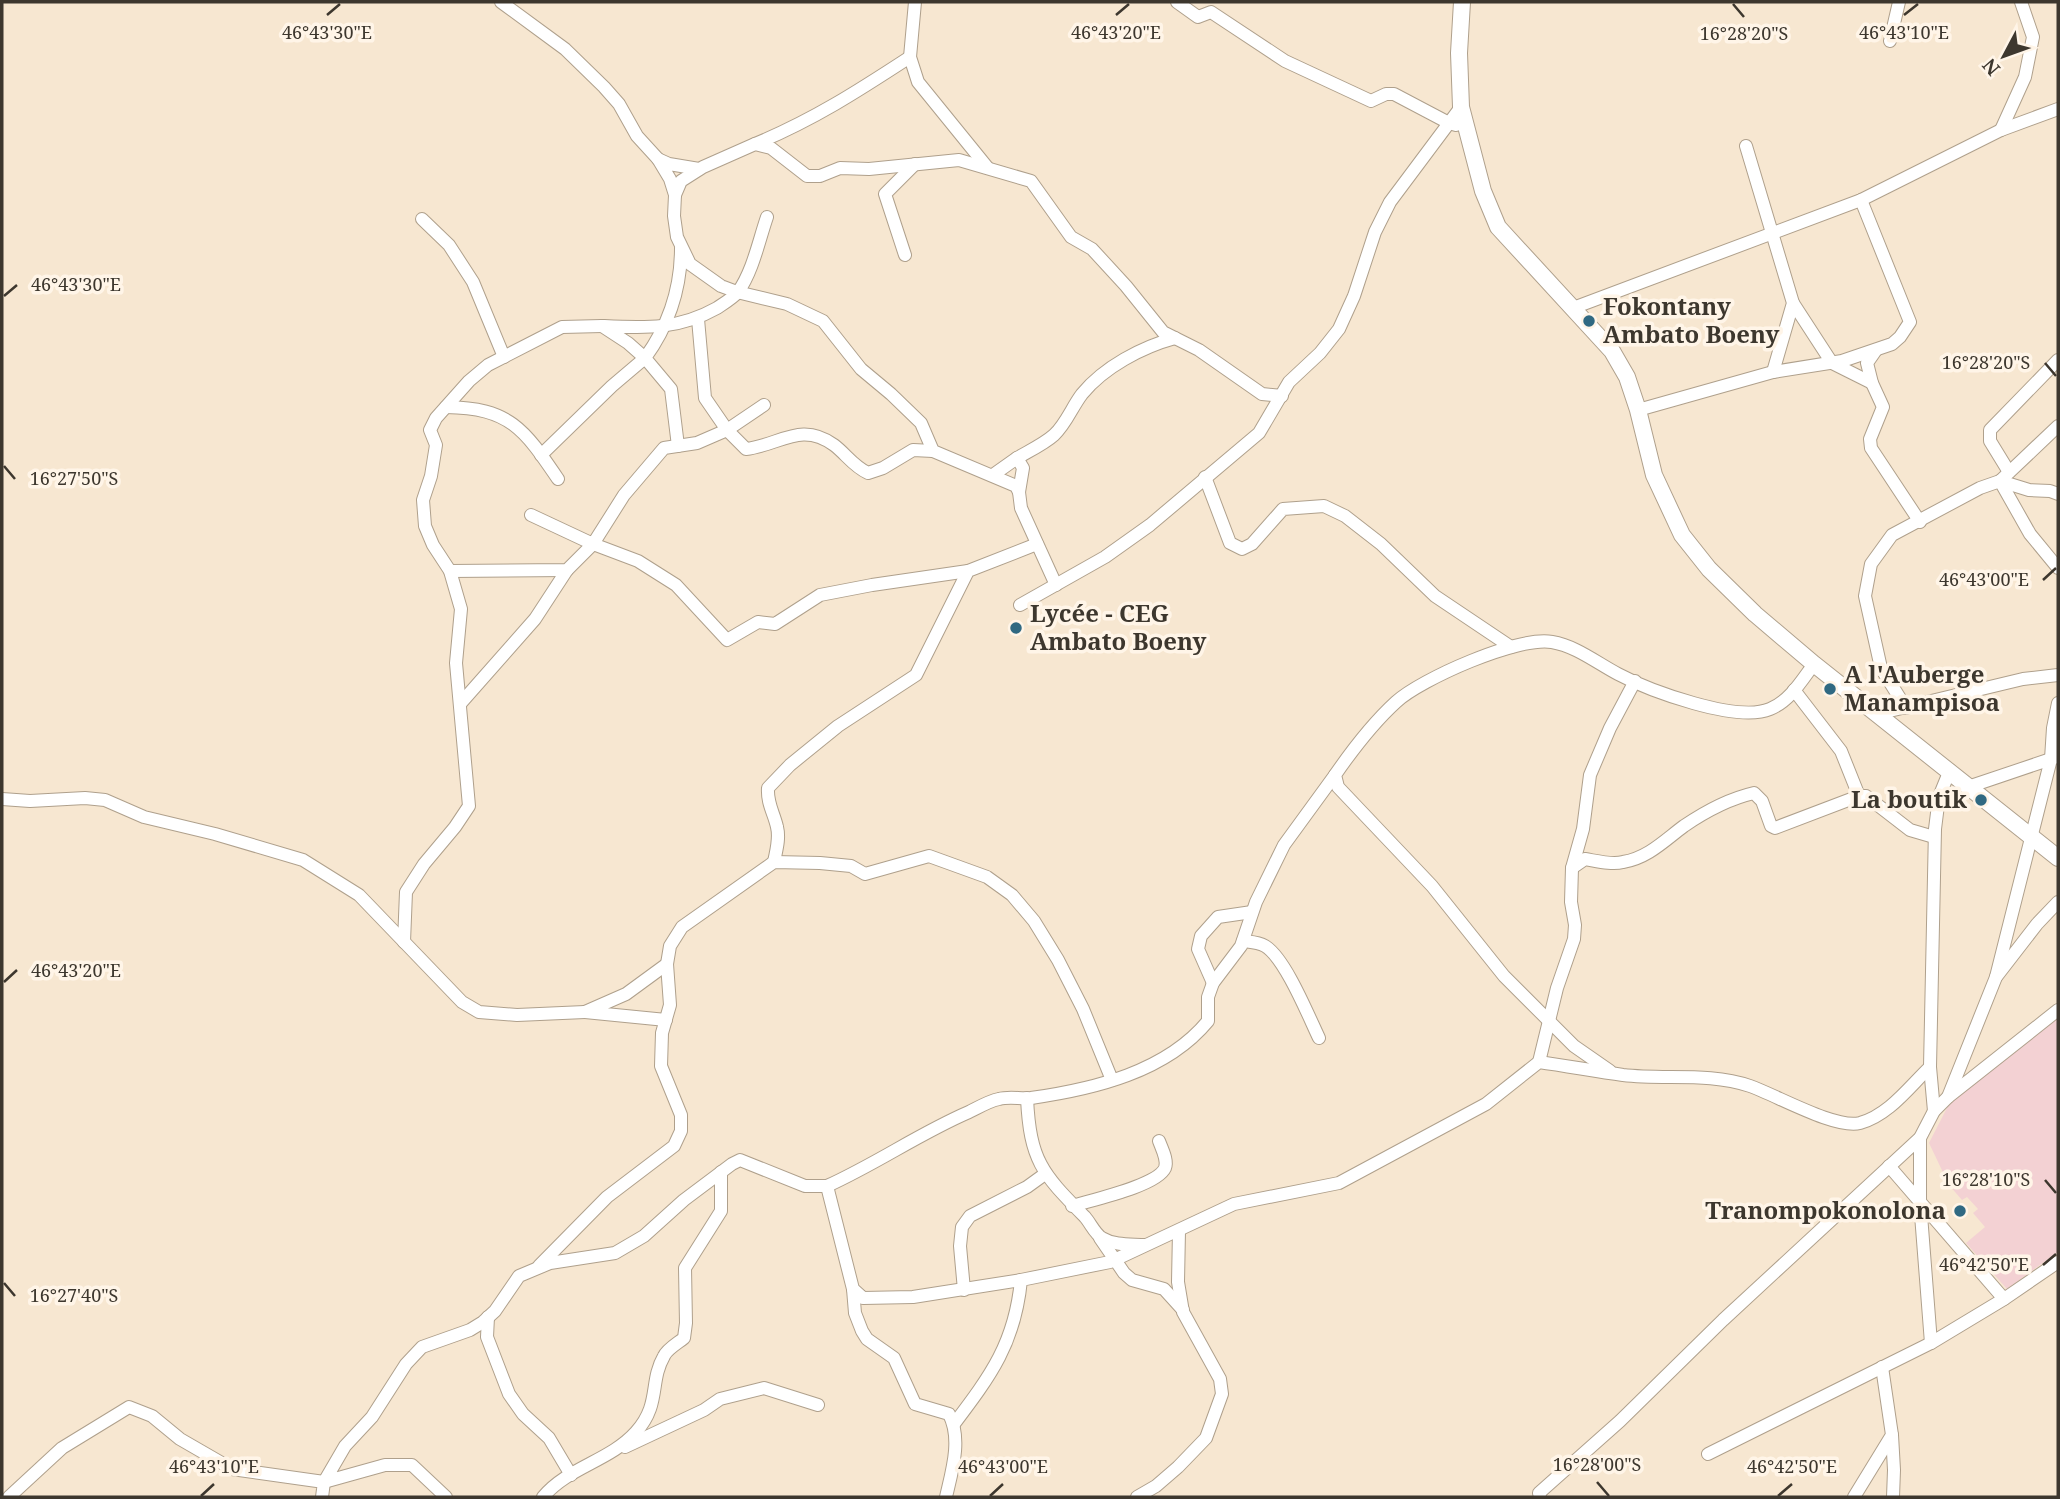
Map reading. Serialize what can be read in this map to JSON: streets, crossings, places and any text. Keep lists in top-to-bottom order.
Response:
{
  "places": [
    "Fokontany Ambato Boeny",
    "Lycée - CEG Ambato Boeny",
    "A l'Auberge Manampisoa",
    "La boutik",
    "Tranompokonolona"
  ],
  "north": "bottom left",
  "coordinates": [
    "46°43'30\"E",
    "46°43'20\"E",
    "46°43'10\"E",
    "16°28'20\"S",
    "16°27'50\"S",
    "46°43'00\"E",
    "16°28'10\"S",
    "46°42'50\"E",
    "16°27'40\"S",
    "16°28'00\"S"
  ]
}
